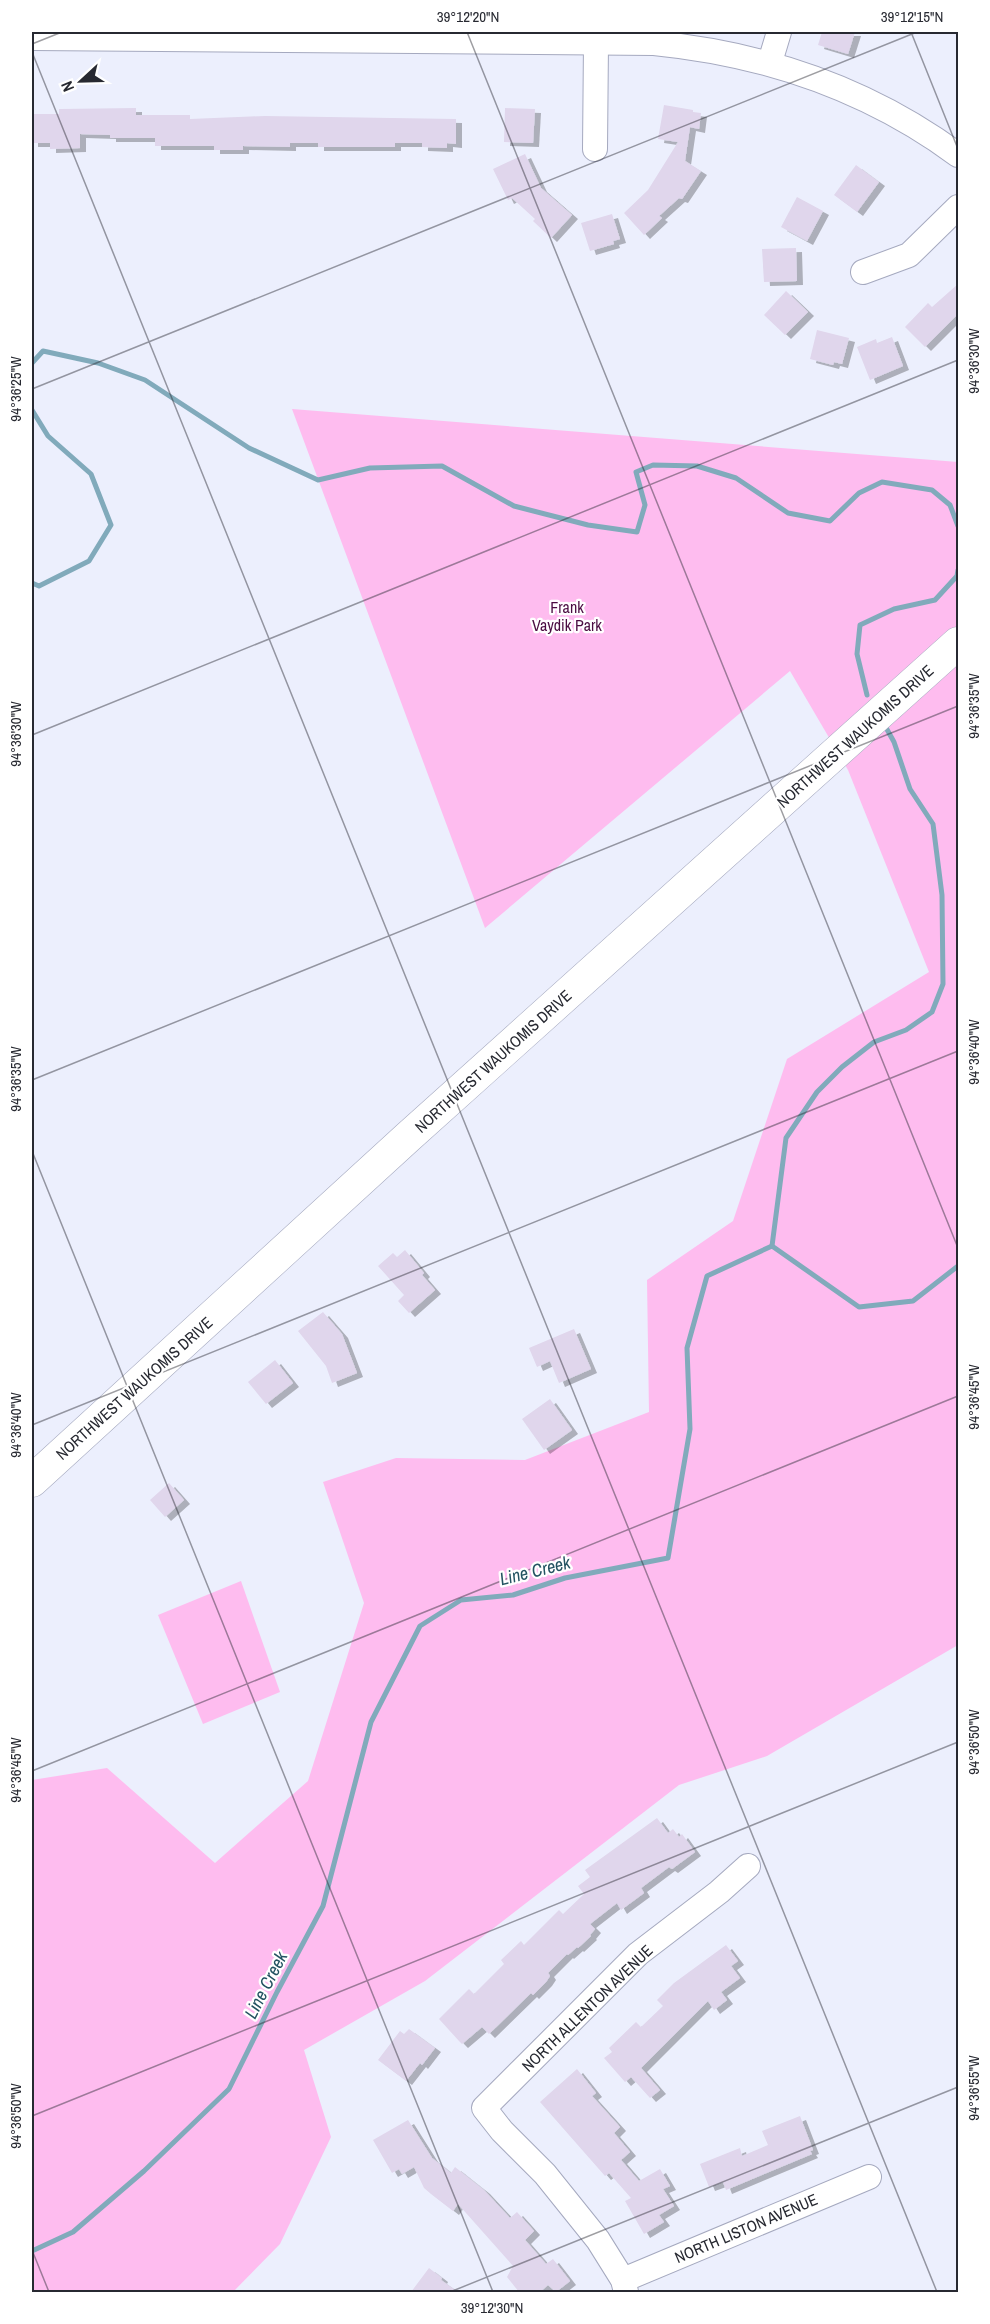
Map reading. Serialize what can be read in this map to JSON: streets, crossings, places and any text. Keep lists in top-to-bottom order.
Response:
{
  "streets": {
    "main road": ["NORTHWEST WAUKOMIS DRIVE"],
    "street": ["NORTH ALLENTON AVENUE", "NORTH LISTON AVENUE"]
  },
  "crossings": [
    ["NORTH ALLENTON AVENUE", "NORTH LISTON AVENUE"]
  ],
  "water": ["Line Creek"],
  "parks": ["Frank Vaydik Park"],
  "north": "left",
  "coordinates": [
    "39°12'20\"N",
    "39°12'15\"N",
    "94°36'30\"W",
    "94°36'25\"W",
    "94°36'35\"W",
    "94°36'40\"W",
    "94°36'45\"W",
    "94°36'50\"W",
    "94°36'55\"W",
    "39°12'30\"N"
  ]
}
